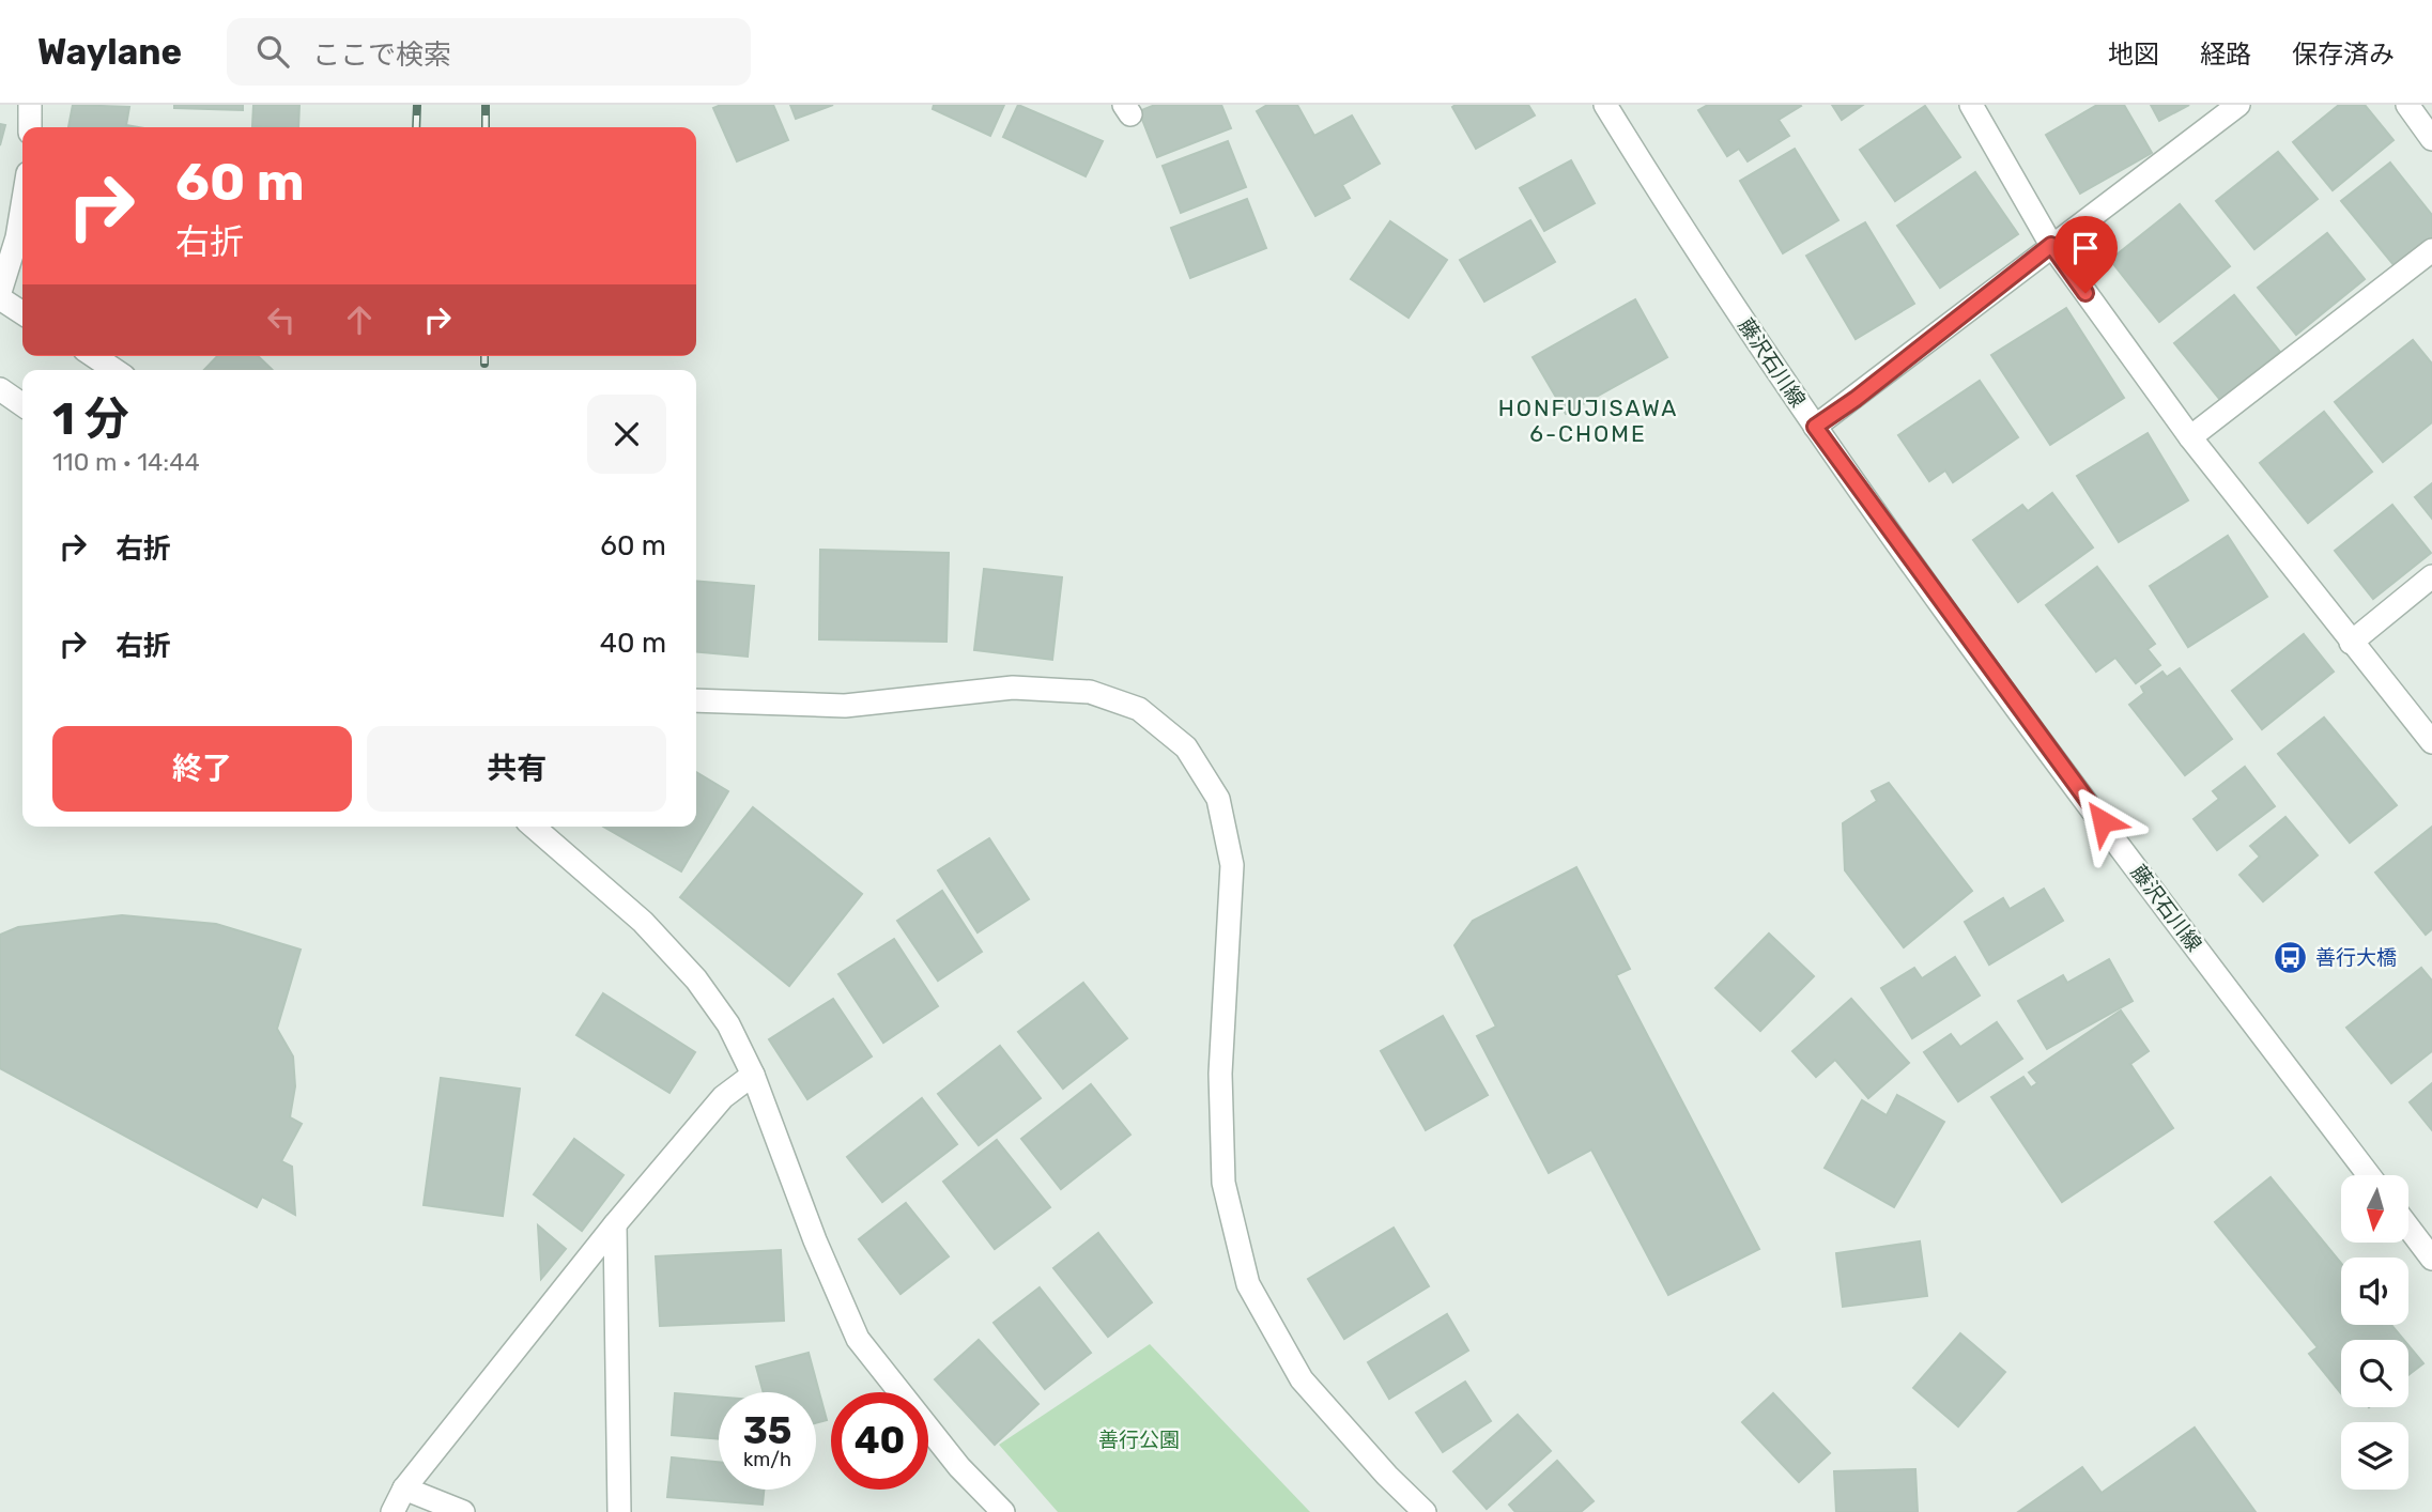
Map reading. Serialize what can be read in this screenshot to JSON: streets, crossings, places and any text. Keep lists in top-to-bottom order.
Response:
{
  "streets": {
    "street": ["藤沢石川線"]
  },
  "districts": ["HONFUJISAWA 6-CHOME"],
  "parks": ["善行公園"],
  "places": {
    "bus stop": ["善行大橋"]
  },
  "north": "bottom",
  "page": {
    "header": "Waylane",
    "search": "ここで検索",
    "nav": ["地図", "経路", "保存済み"],
    "turn": ["60 m", "右折"],
    "heading": ["1 分", "110 m · 14:44"],
    "list": [
      {
        "name": "右折",
        "value": "60 m"
      },
      {
        "name": "右折",
        "value": "40 m"
      }
    ],
    "buttons": ["終了", "共有"],
    "speed": "35 km/h",
    "limit": "40"
  }
}
